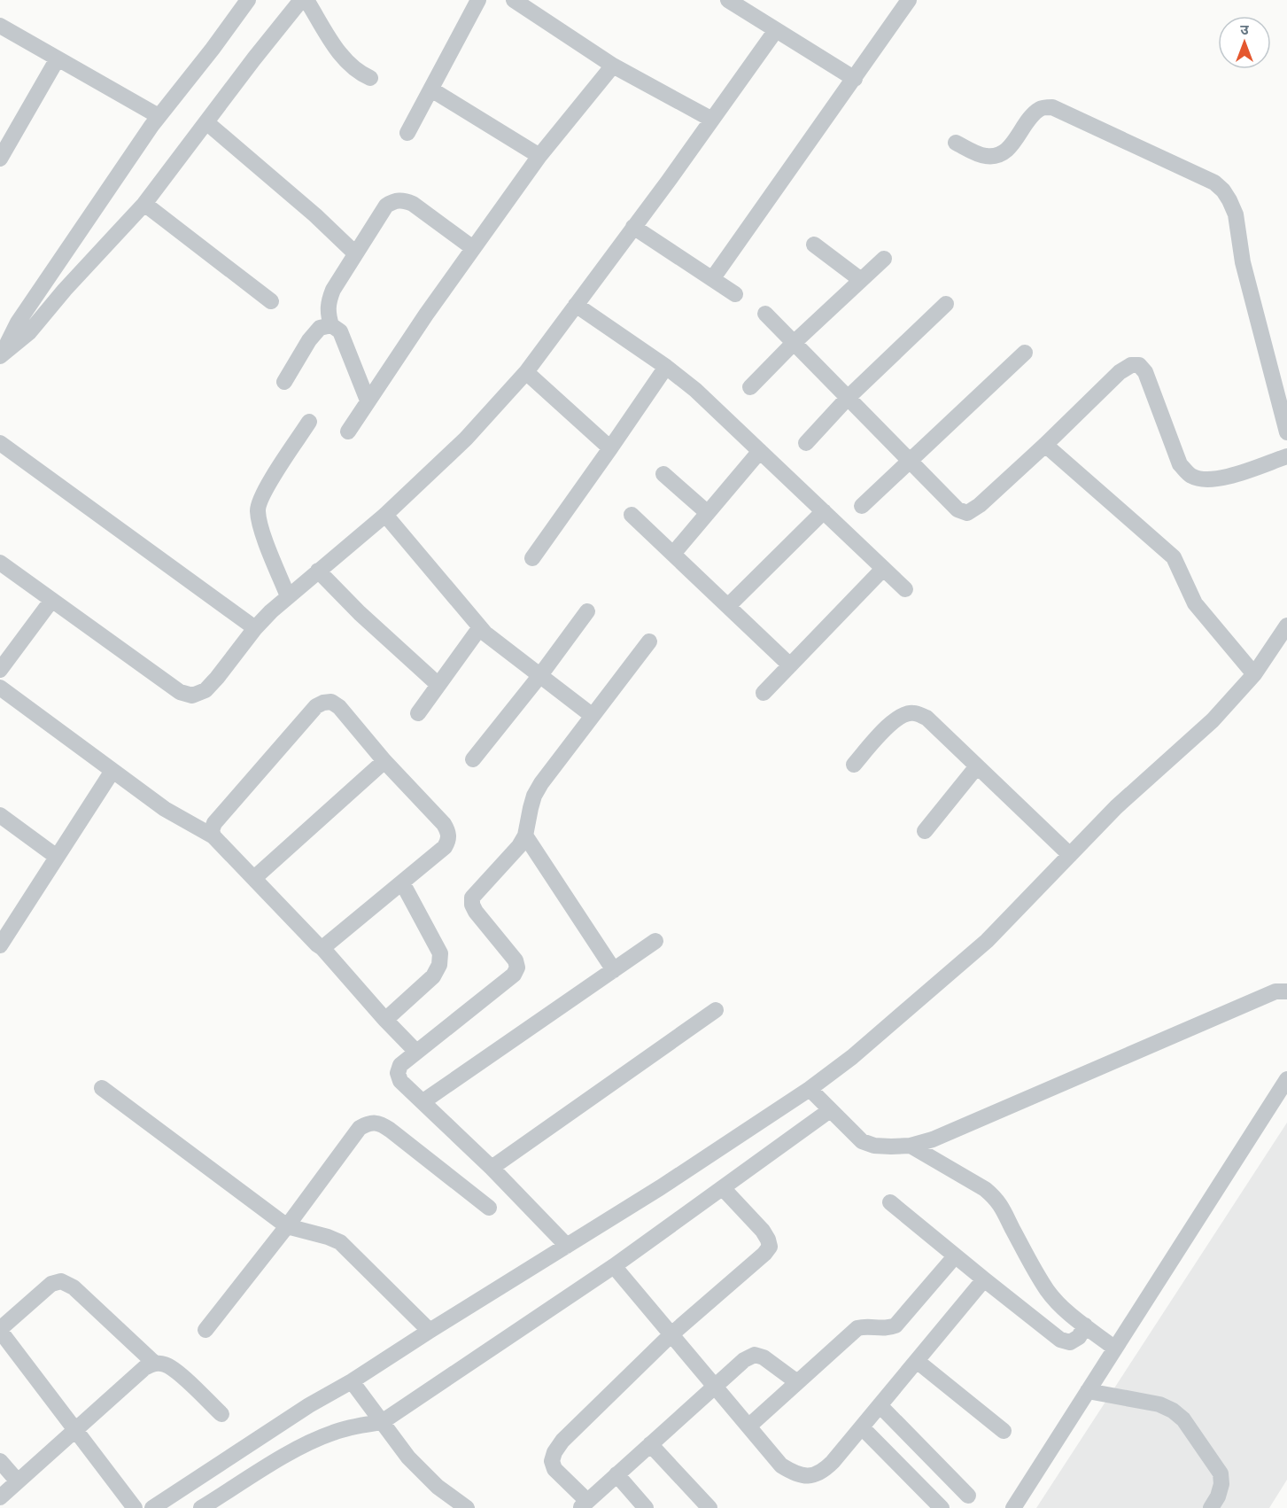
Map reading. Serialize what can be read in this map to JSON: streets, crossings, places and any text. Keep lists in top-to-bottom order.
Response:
{
  "north": "top"
}
